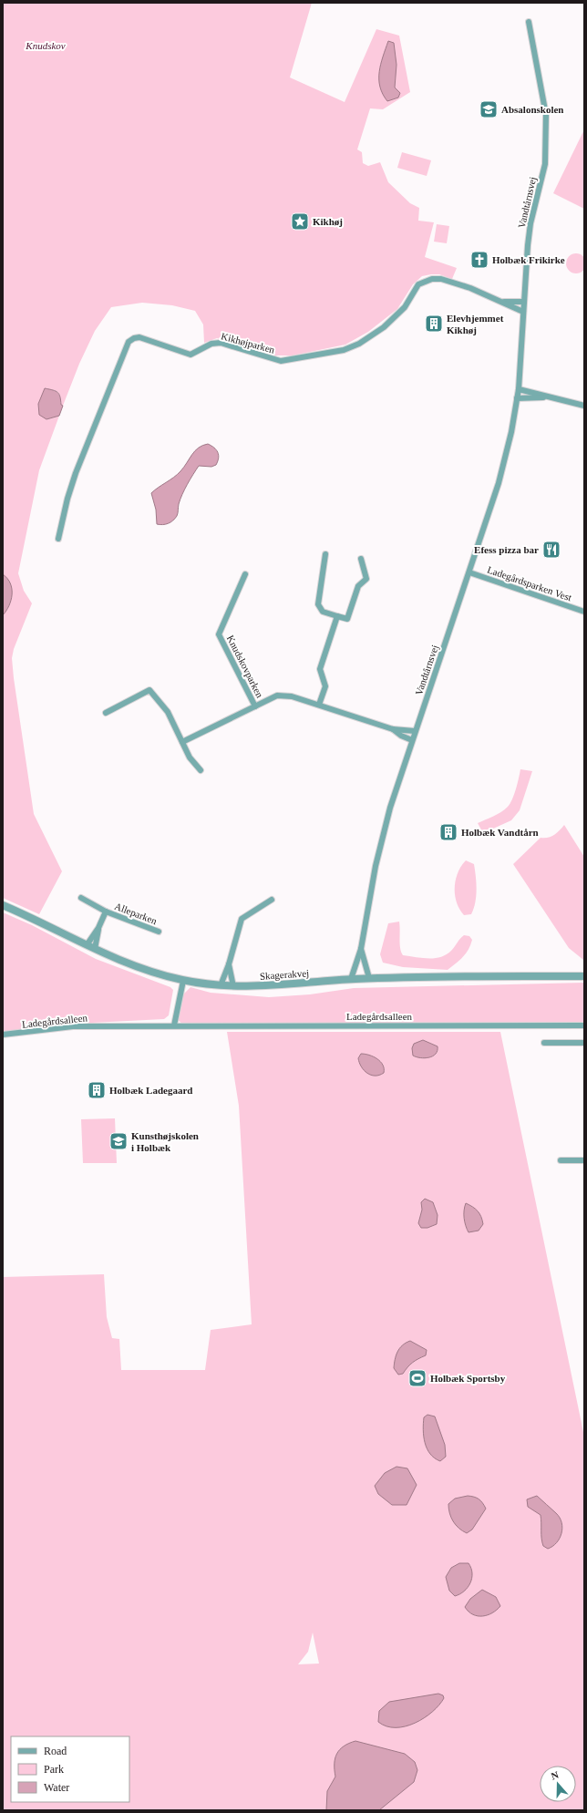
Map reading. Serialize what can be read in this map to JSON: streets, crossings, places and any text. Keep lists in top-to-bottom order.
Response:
{
  "streets": {
    "street": [
      "Vandtårnsvej",
      "Kikhøjparken",
      "Ladegårdsparken Vest",
      "Knudskovparken",
      "Alleparken",
      "Skagerakvej",
      "Ladegårdsalleen"
    ]
  },
  "crossings": [
    ["Vandtårnsvej", "Kikhøjparken"],
    ["Vandtårnsvej", "Ladegårdsparken Vest"],
    ["Vandtårnsvej", "Knudskovparken"],
    ["Vandtårnsvej", "Skagerakvej"],
    ["Alleparken", "Skagerakvej"]
  ],
  "parks": ["Knudskov"],
  "places": {
    "school or university": ["Absalonskolen", "Kunsthøjskolen i Holbæk"],
    "place": ["Kikhøj"],
    "church": ["Holbæk Frikirke"],
    "building": ["Elevhjemmet Kikhøj", "Holbæk Vandtårn", "Holbæk Ladegaard"],
    "restaurant": ["Efess pizza bar"],
    "sports": ["Holbæk Sportsby"]
  },
  "legend": ["Road", "Park", "Water"],
  "north": "top"
}
